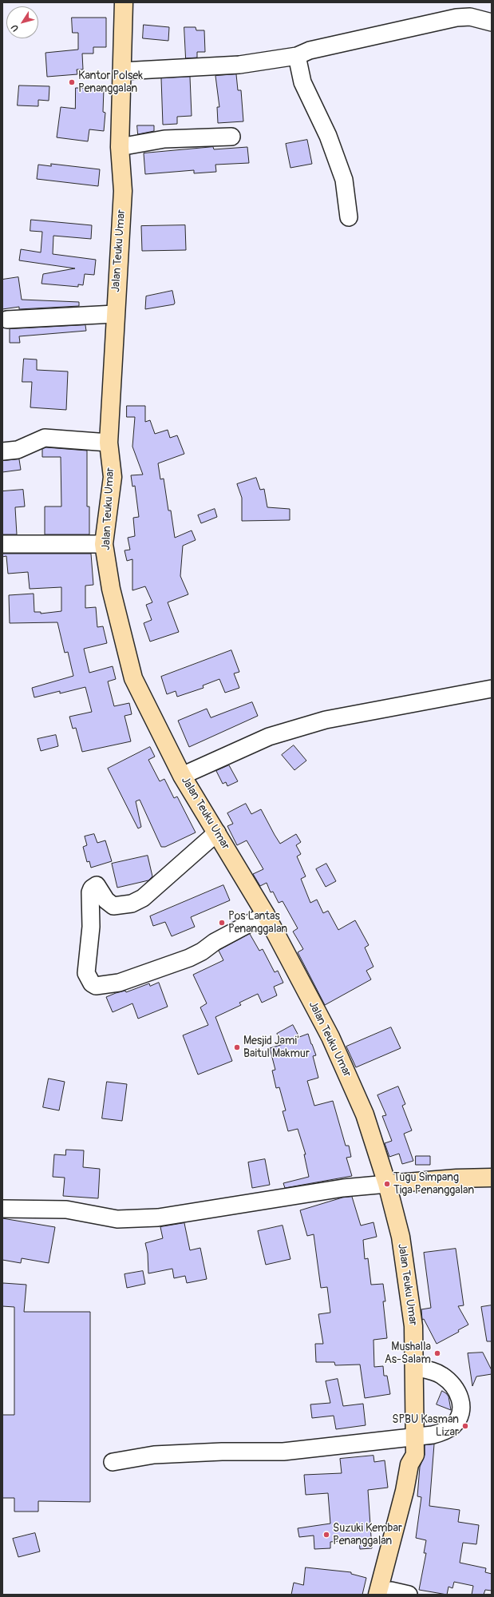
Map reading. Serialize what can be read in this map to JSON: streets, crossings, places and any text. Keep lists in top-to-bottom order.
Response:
{
  "streets": {
    "highway": ["Jalan Teuku Umar"]
  },
  "places": [
    "Kantor Polsek Penanggalan",
    "Pos Lantas Penanggalan",
    "Mesjid Jami' Baitul Makmur",
    "Tugu Simpang Tiga Penanggalan",
    "Mushalla As-Salam",
    "SPBU Kasman Lizar",
    "Suzuki Kembar Penanggalan"
  ],
  "north": "bottom left"
}
